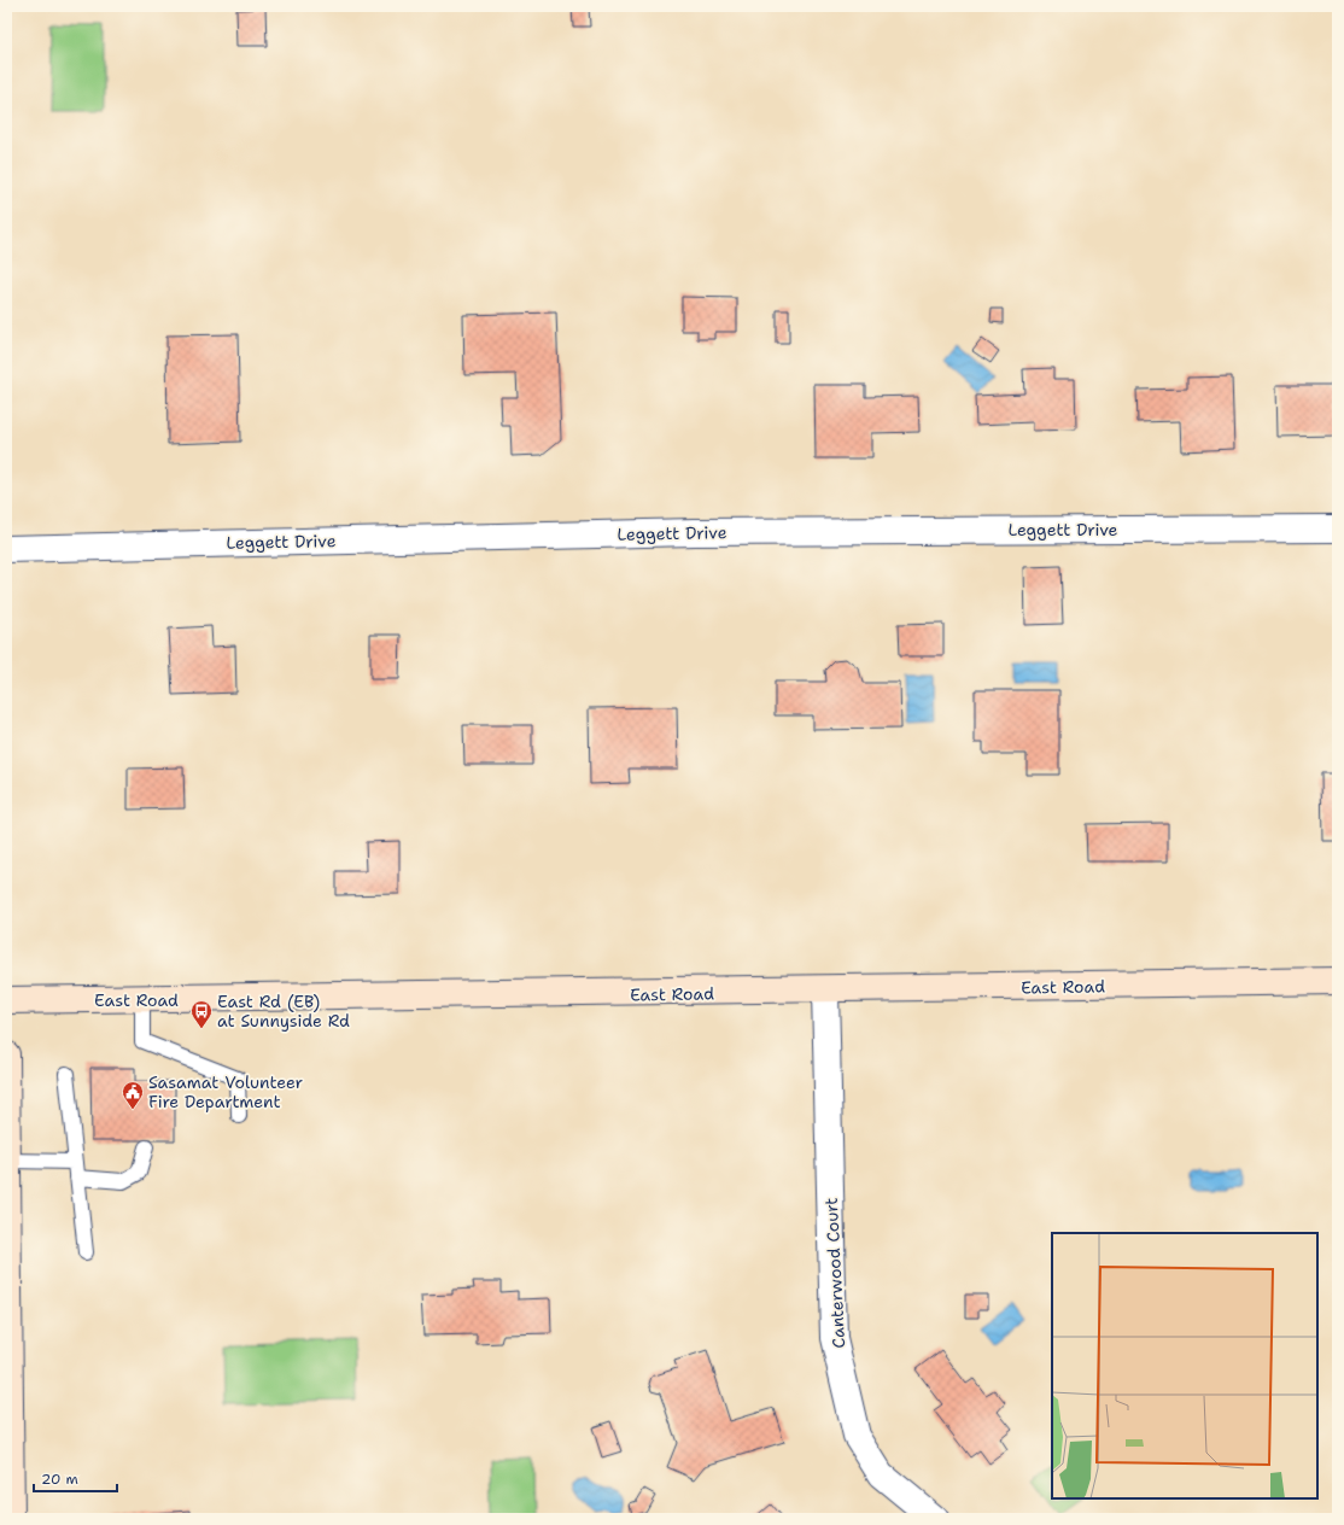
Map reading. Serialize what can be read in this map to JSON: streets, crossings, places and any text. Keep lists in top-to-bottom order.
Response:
{
  "streets": {
    "main road": ["East Road"],
    "street": ["Leggett Drive", "Canterwood Court"]
  },
  "crossings": [
    ["East Road", "Canterwood Court"]
  ],
  "places": {
    "bus stop": ["East Rd (EB) at Sunnyside Rd"],
    "public building": ["Sasamat Volunteer Fire Department"]
  },
  "scale_bar": "20 m"
}
